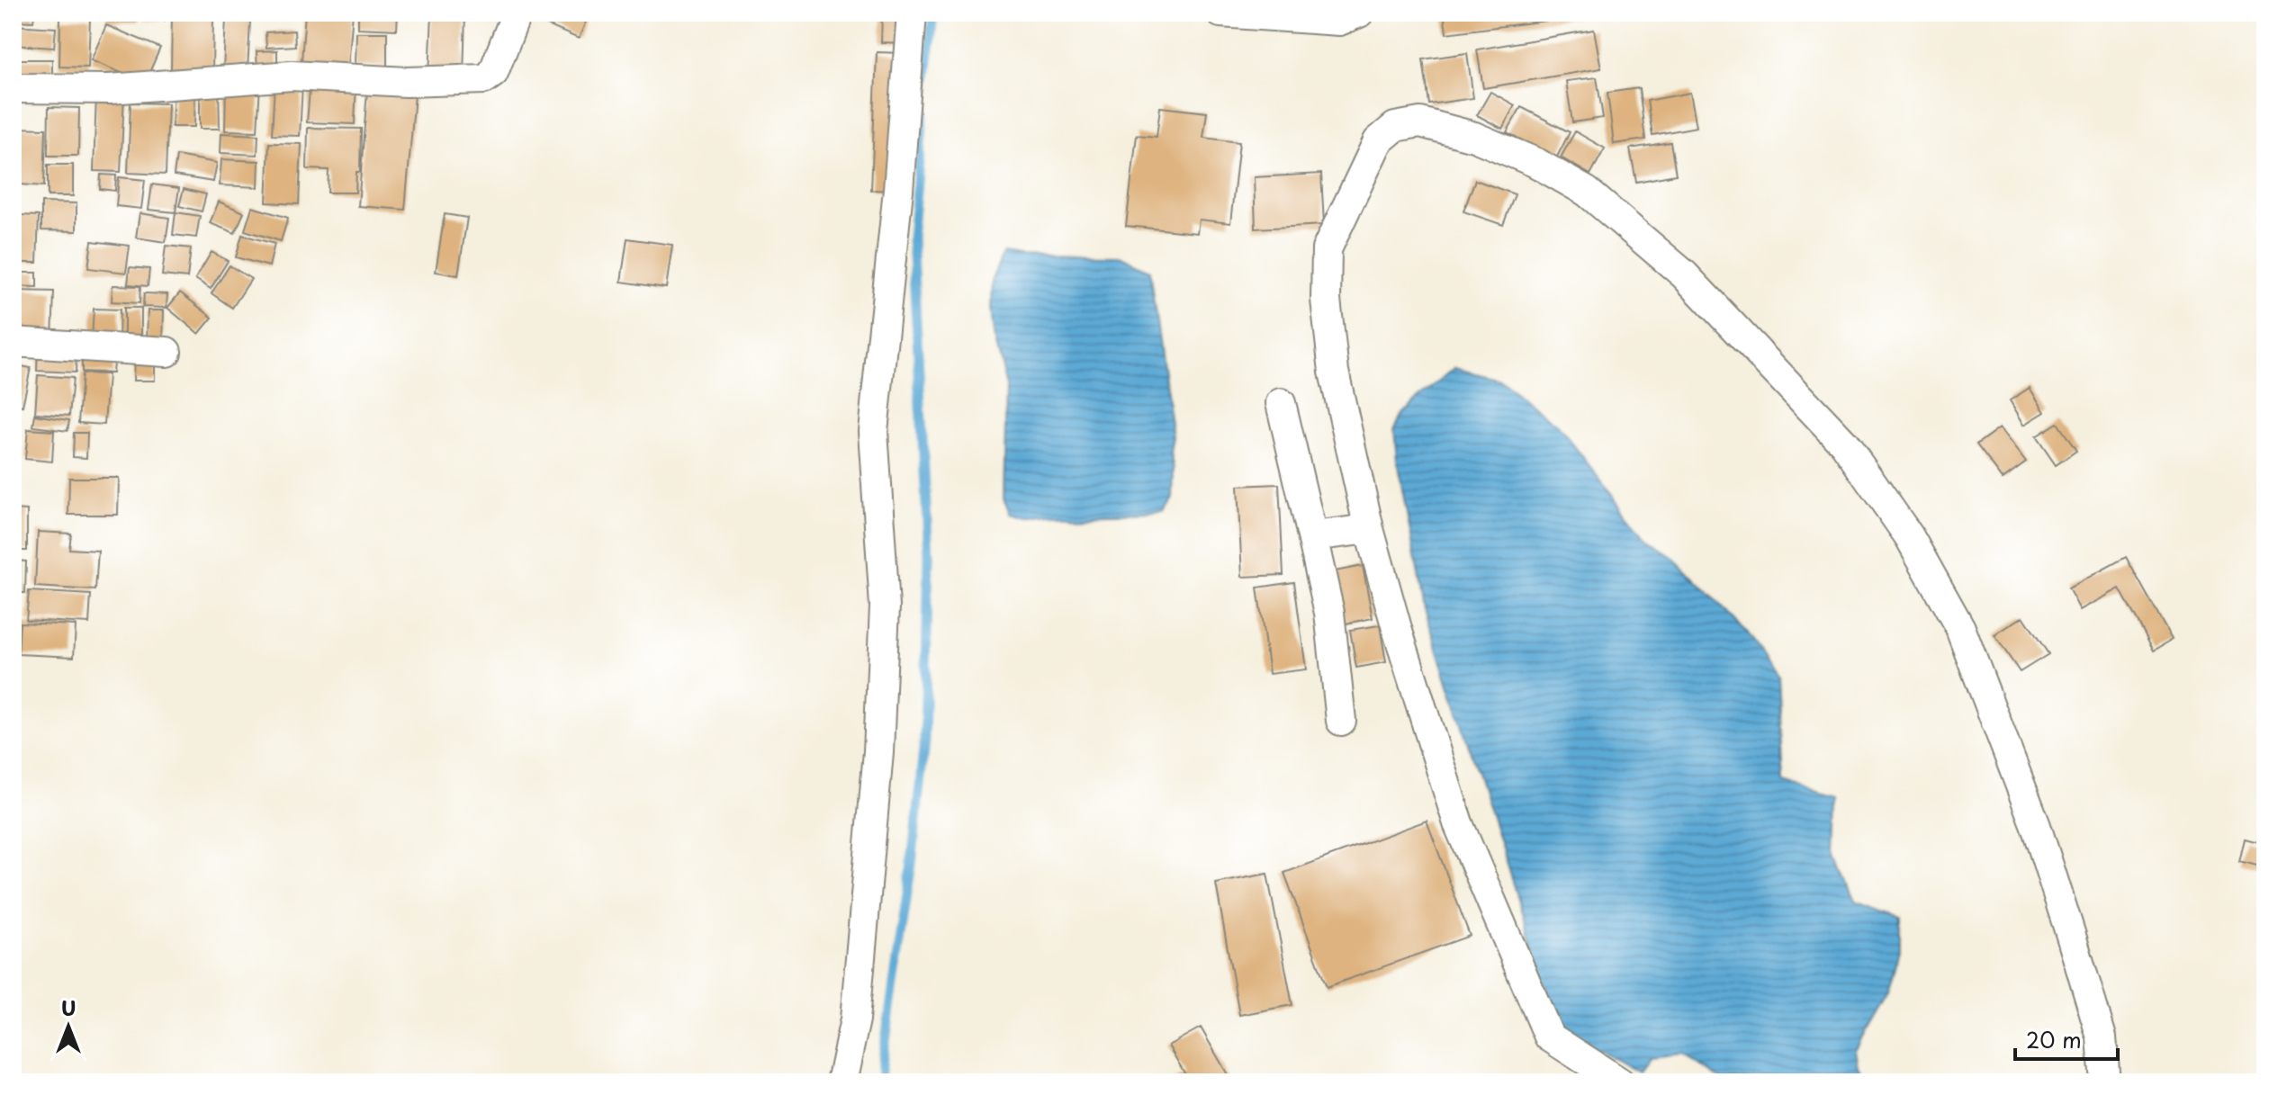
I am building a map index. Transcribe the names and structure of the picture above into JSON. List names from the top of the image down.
{
  "scale_bar": "20 m",
  "north": "top"
}
